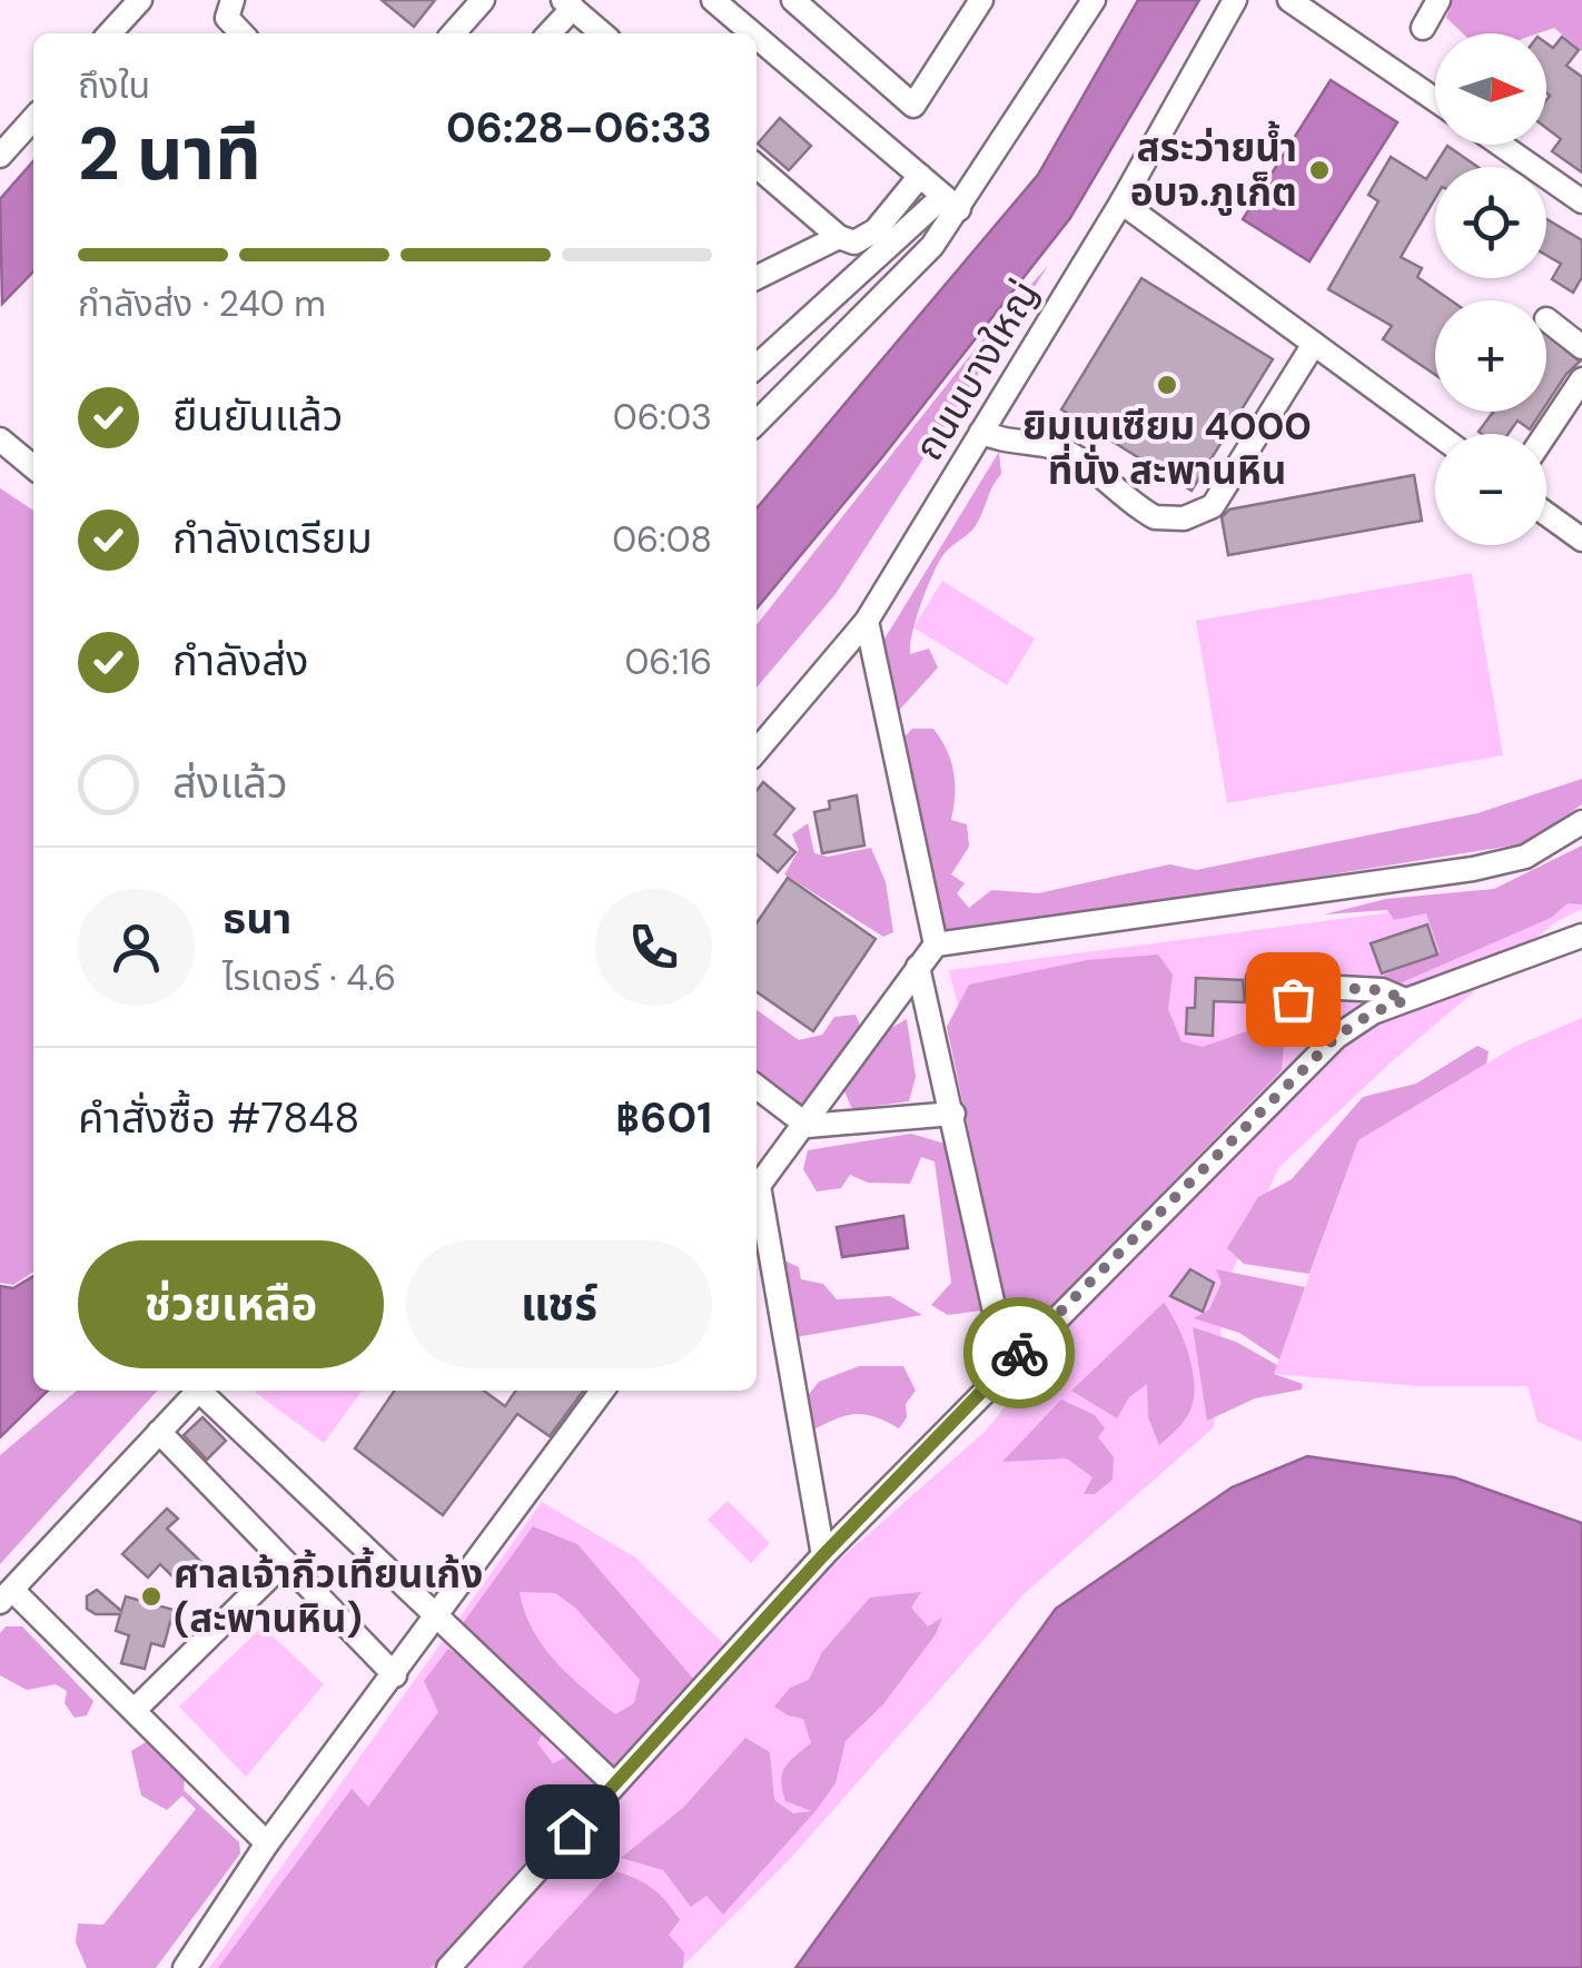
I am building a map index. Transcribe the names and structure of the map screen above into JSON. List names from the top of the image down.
{
  "streets": {
    "street": ["ถนนบางใหญ่"]
  },
  "places": ["สระว่ายน้ำ อบจ.ภูเก็ต", "ยิมเนเซียม 4000 ที่นั่ง สะพานหิน", "ศาลเจ้ากิ้วเที้ยนเก้ง (สะพานหิน)"],
  "north": "right",
  "page": {
    "map_buttons": ["+", "−"],
    "heading": ["2 นาที", "ถึงใน", "06:28–06:33"],
    "panel": [
      "ธนา",
      "ไรเดอร์ · 4.6",
      "คำสั่งซื้อ #7848",
      "฿601"
    ],
    "bar": "กำลังส่ง · 240 m",
    "list": [
      ["ยืนยันแล้ว", "06:03"],
      ["กำลังเตรียม", "06:08"],
      ["กำลังส่ง", "06:16"],
      "ส่งแล้ว"
    ],
    "buttons": ["ช่วยเหลือ", "แชร์"]
  }
}
